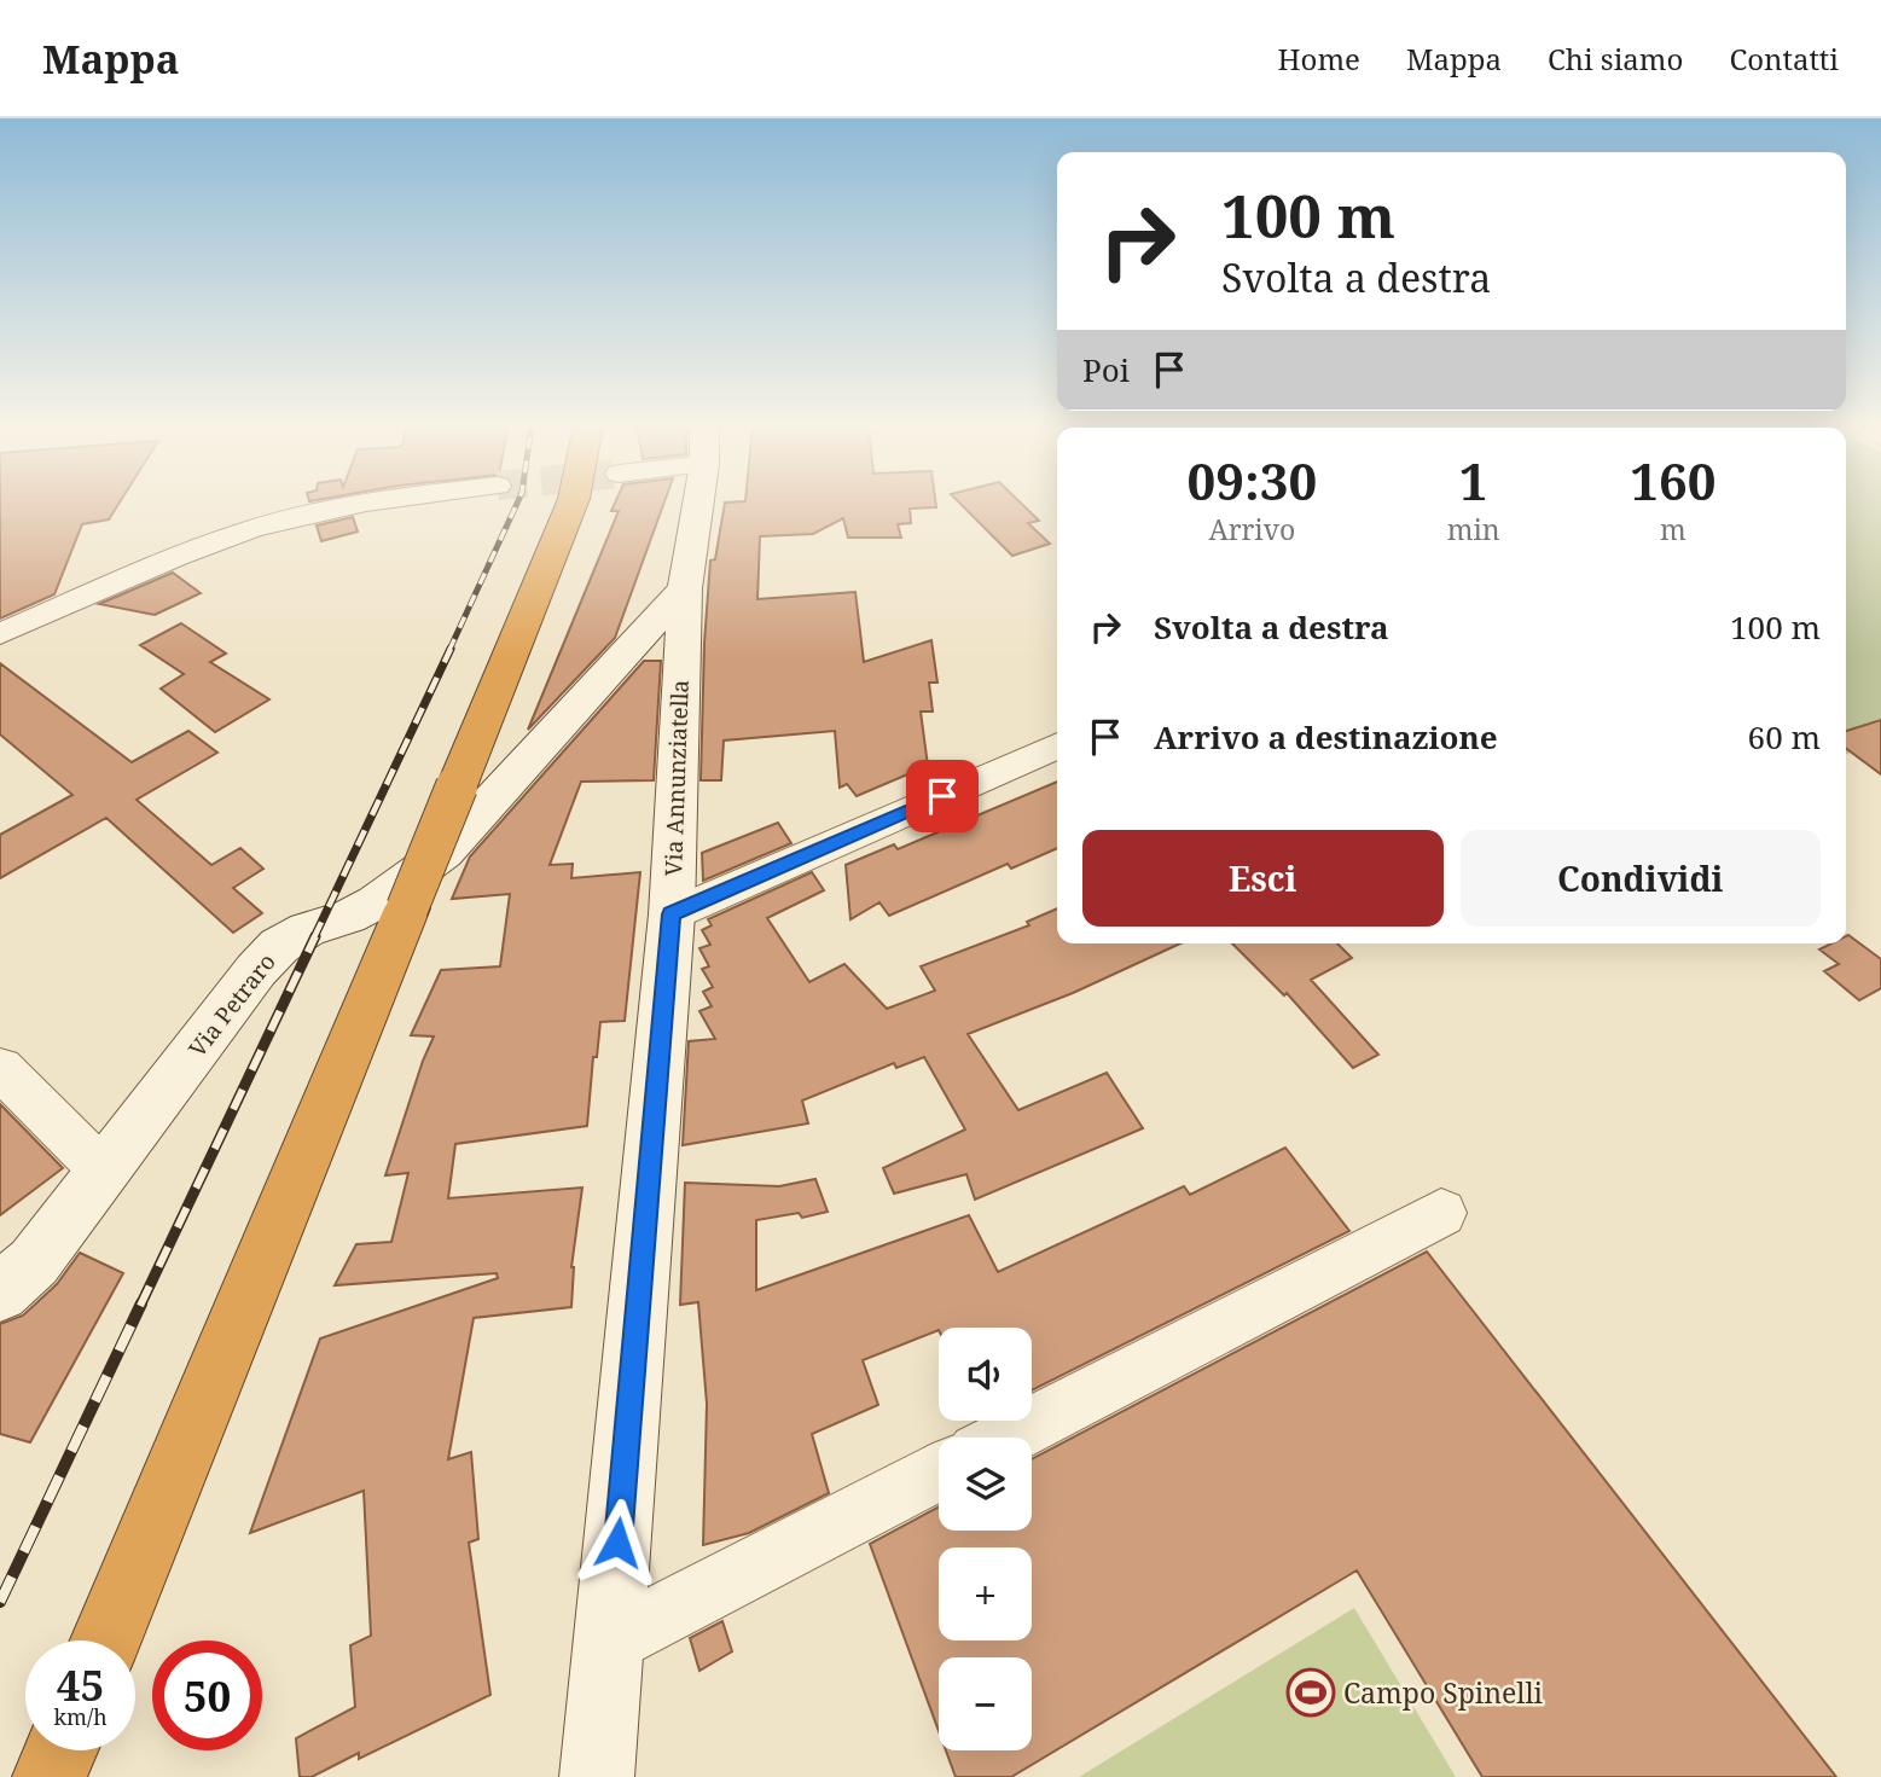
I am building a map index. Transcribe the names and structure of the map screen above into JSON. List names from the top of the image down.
{
  "streets": {
    "main road": ["Via Annunziatella", "Via Petraro"]
  },
  "crossings": [
    ["Via Annunziatella", "Via Petraro"]
  ],
  "places": {
    "sports": ["Campo Spinelli"]
  },
  "page": {
    "header": "Mappa",
    "nav": [
      "Home",
      "Mappa",
      "Chi siamo",
      "Contatti"
    ],
    "turn": ["100 m", "Svolta a destra"],
    "then": "Poi",
    "eta": [
      "09:30",
      "Arrivo",
      "1",
      "min",
      "160",
      "m"
    ],
    "list": [
      {
        "name": "Svolta a destra",
        "value": "100 m"
      },
      {
        "name": "Arrivo a destinazione",
        "value": "60 m"
      }
    ],
    "buttons": ["Esci", "Condividi"],
    "map_buttons": ["+", "−"],
    "speed": "45 km/h",
    "limit": "50"
  }
}
